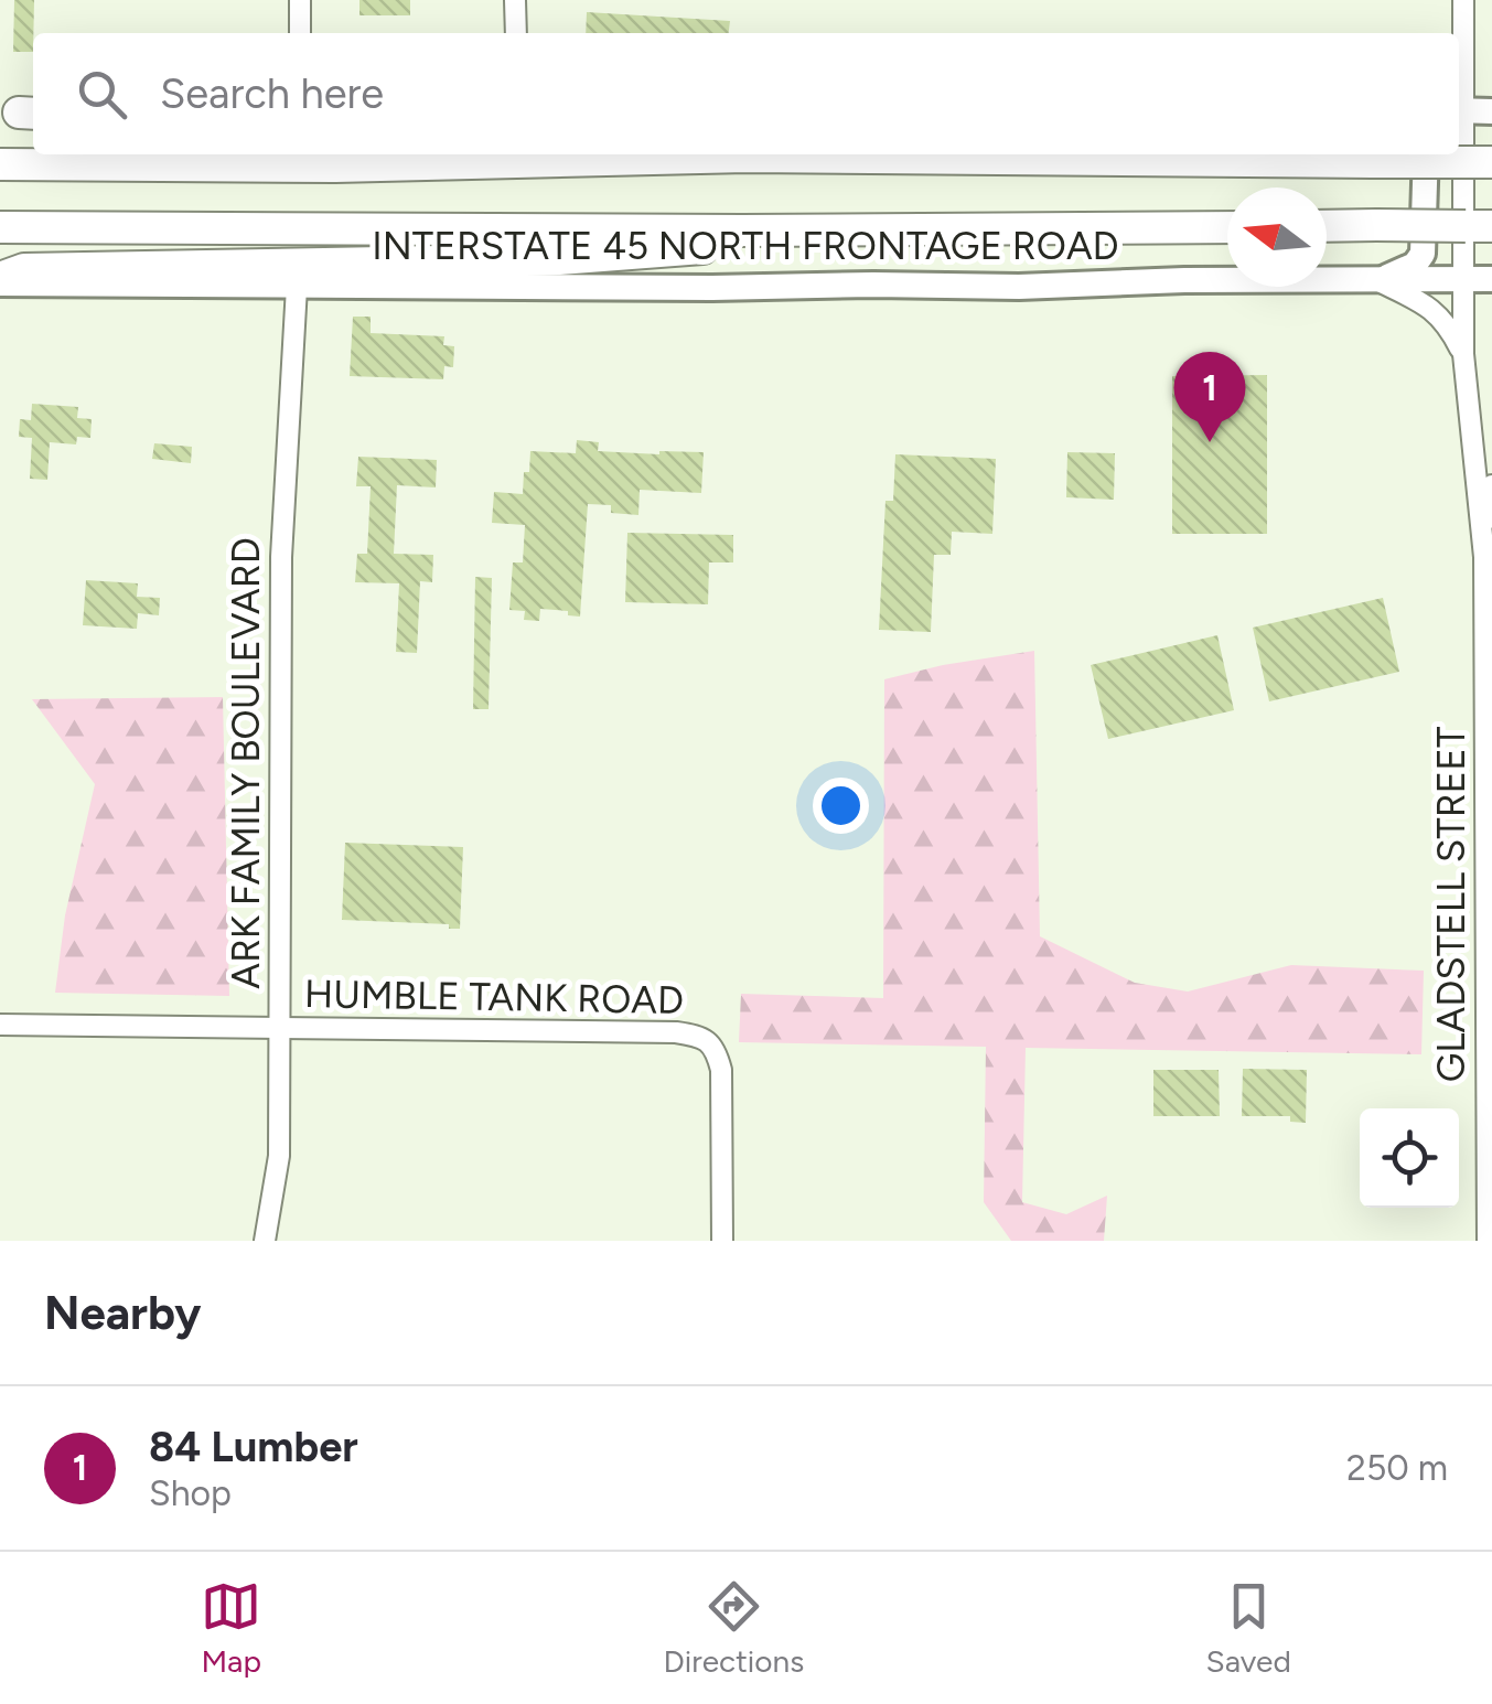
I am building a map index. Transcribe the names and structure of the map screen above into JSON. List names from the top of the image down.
{
  "streets": {
    "main road": ["INTERSTATE 45 NORTH FRONTAGE ROAD"],
    "street": ["ARK FAMILY BOULEVARD", "GLADSTELL STREET", "HUMBLE TANK ROAD"]
  },
  "crossings": [
    ["INTERSTATE 45 NORTH FRONTAGE ROAD", "ARK FAMILY BOULEVARD"],
    ["INTERSTATE 45 NORTH FRONTAGE ROAD", "GLADSTELL STREET"],
    ["ARK FAMILY BOULEVARD", "HUMBLE TANK ROAD"]
  ],
  "north": "left",
  "page": {
    "search": "Search here",
    "pins": "1",
    "heading": "Nearby",
    "list": [
      {
        "mark": "1",
        "name": "84 Lumber",
        "note": "Shop",
        "value": "250 m"
      }
    ],
    "nav": ["Map", "Directions", "Saved"]
  }
}
